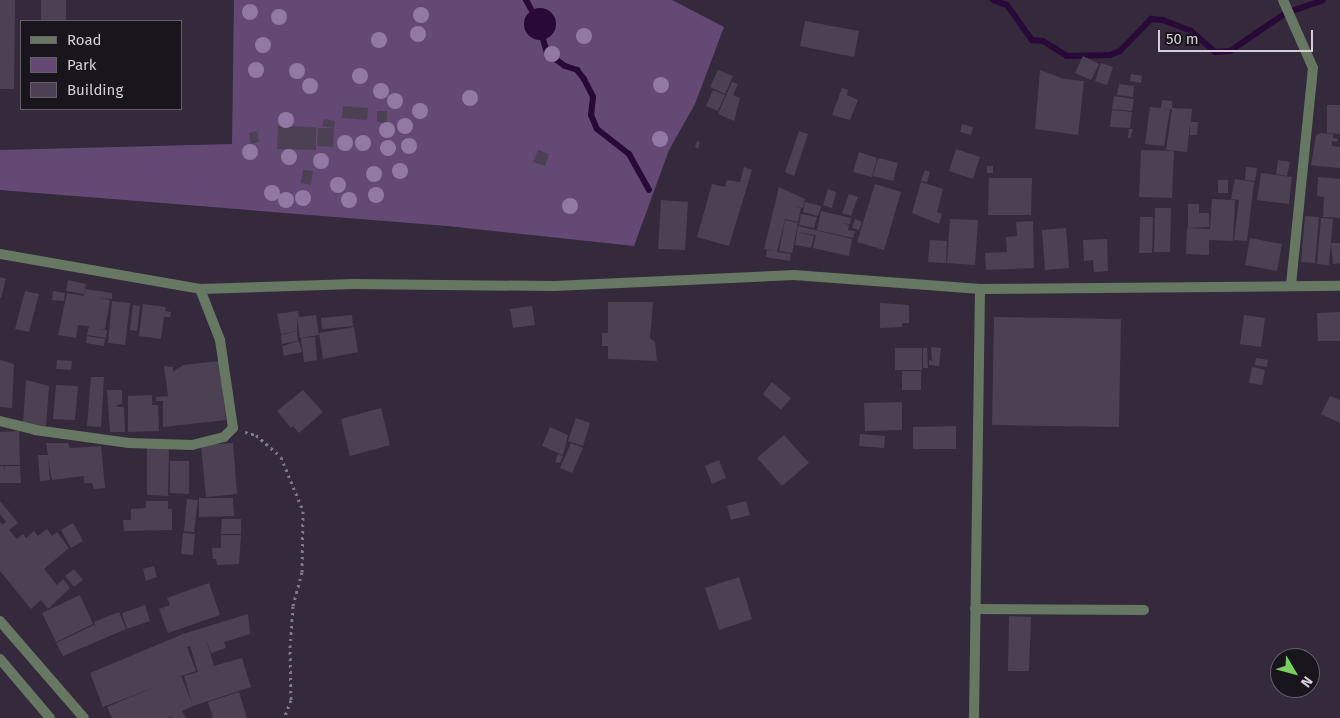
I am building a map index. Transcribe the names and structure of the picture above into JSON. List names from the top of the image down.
{
  "legend": ["Road", "Park", "Building"],
  "scale_bar": "50 m",
  "north": "bottom right"
}
